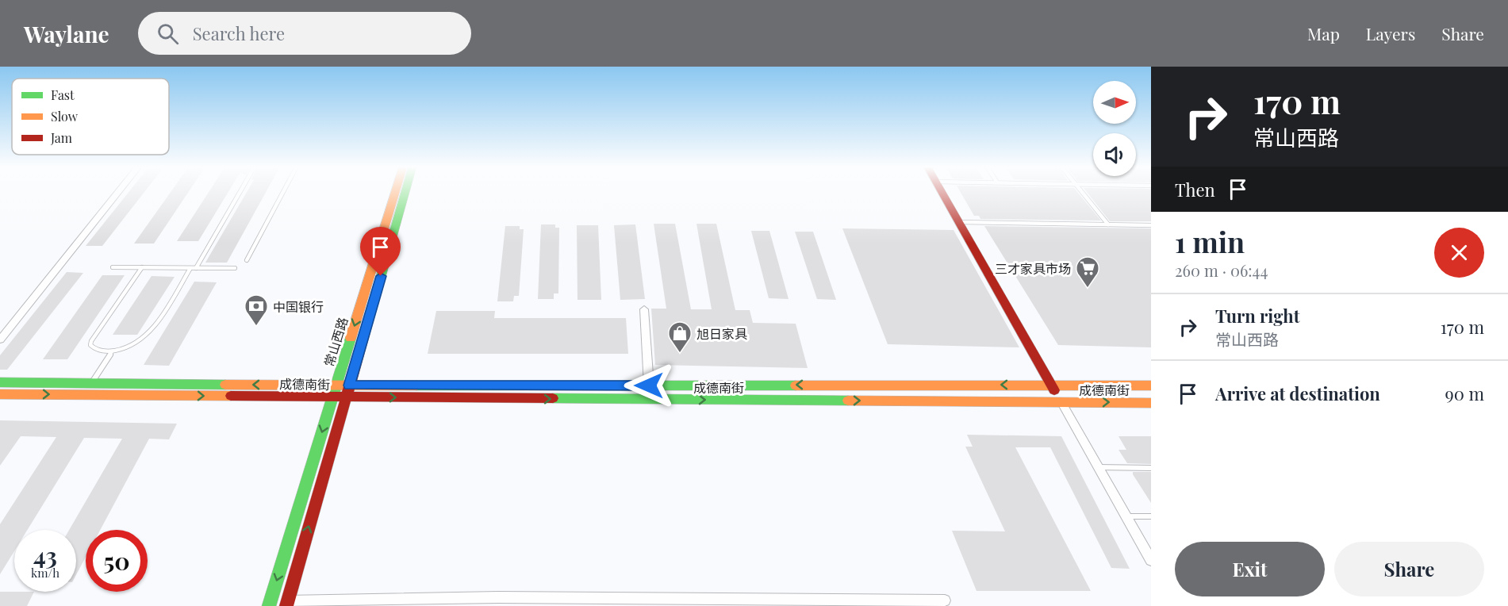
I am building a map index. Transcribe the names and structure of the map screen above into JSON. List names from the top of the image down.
{
  "streets": {
    "main road": ["常山西路", "成德南街"]
  },
  "crossings": [
    ["常山西路", "成德南街"]
  ],
  "places": {
    "supermarket": ["三才家具市场"],
    "bank": ["中国银行"],
    "shop": ["旭日家具"]
  },
  "legend": ["Fast", "Slow", "Jam"],
  "north": "right",
  "page": {
    "header": "Waylane",
    "search": "Search here",
    "nav": ["Map", "Layers", "Share"],
    "turn": ["170 m", "常山西路"],
    "then": "Then",
    "heading": ["1 min", "260 m · 06:44"],
    "list": [
      {
        "name": "Turn right",
        "note": "常山西路",
        "value": "170 m"
      },
      {
        "name": "Arrive at destination",
        "value": "90 m"
      }
    ],
    "speed": "43 km/h",
    "limit": "50",
    "buttons": ["Exit", "Share"]
  }
}
